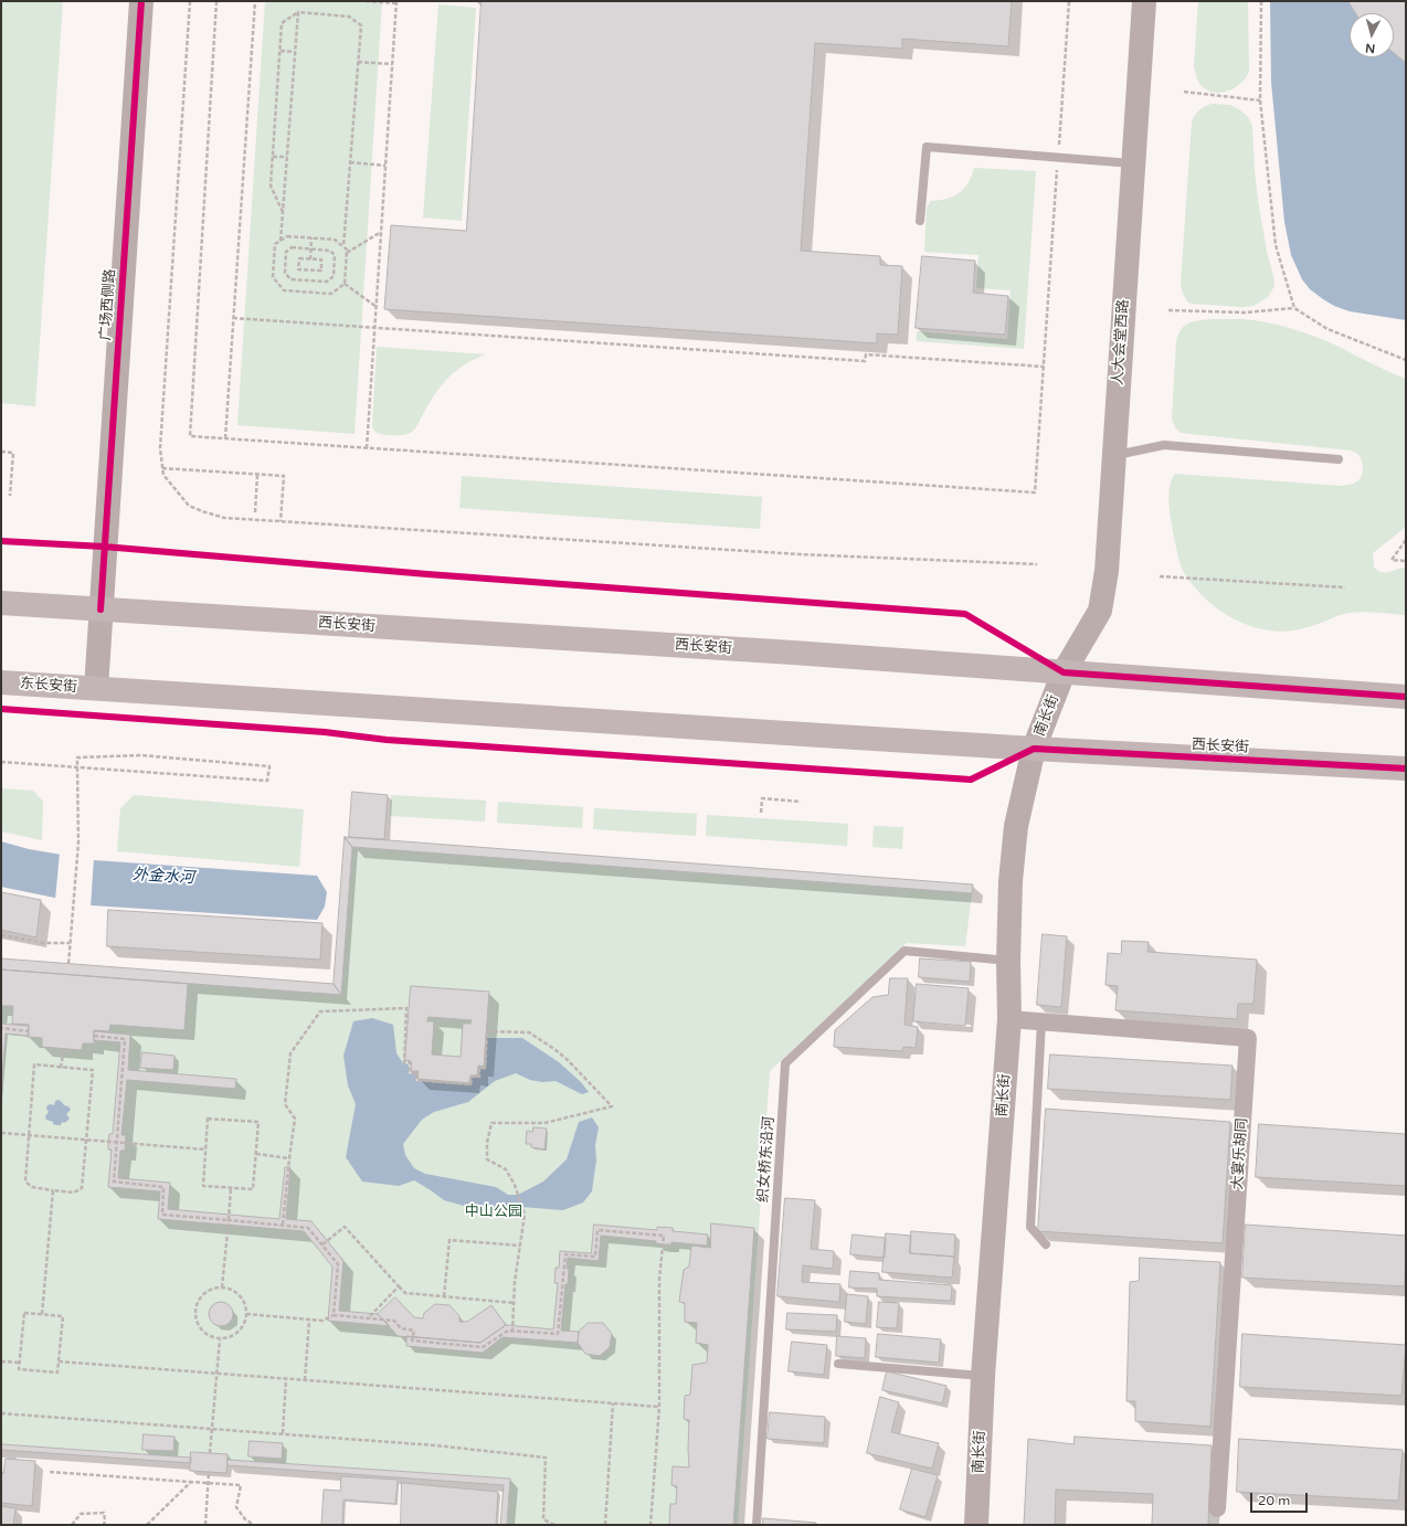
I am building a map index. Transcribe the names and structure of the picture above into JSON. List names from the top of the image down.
{
  "streets": {
    "highway": ["西长安街", "东长安街"],
    "street": [
      "广场西侧路",
      "人大会堂西路",
      "南长街",
      "大宴乐胡同"
    ],
    "lane": ["织女桥东沿河"]
  },
  "crossings": [
    ["广场西侧路", "西长安街"],
    ["广场西侧路", "东长安街"],
    ["人大会堂西路", "西长安街"],
    ["人大会堂西路", "南长街"],
    ["西长安街", "东长安街"],
    ["西长安街", "南长街"],
    ["南长街", "大宴乐胡同"],
    ["南长街", "织女桥东沿河"]
  ],
  "water": ["外金水河"],
  "parks": ["中山公园"],
  "scale_bar": "20 m",
  "north": "bottom"
}
